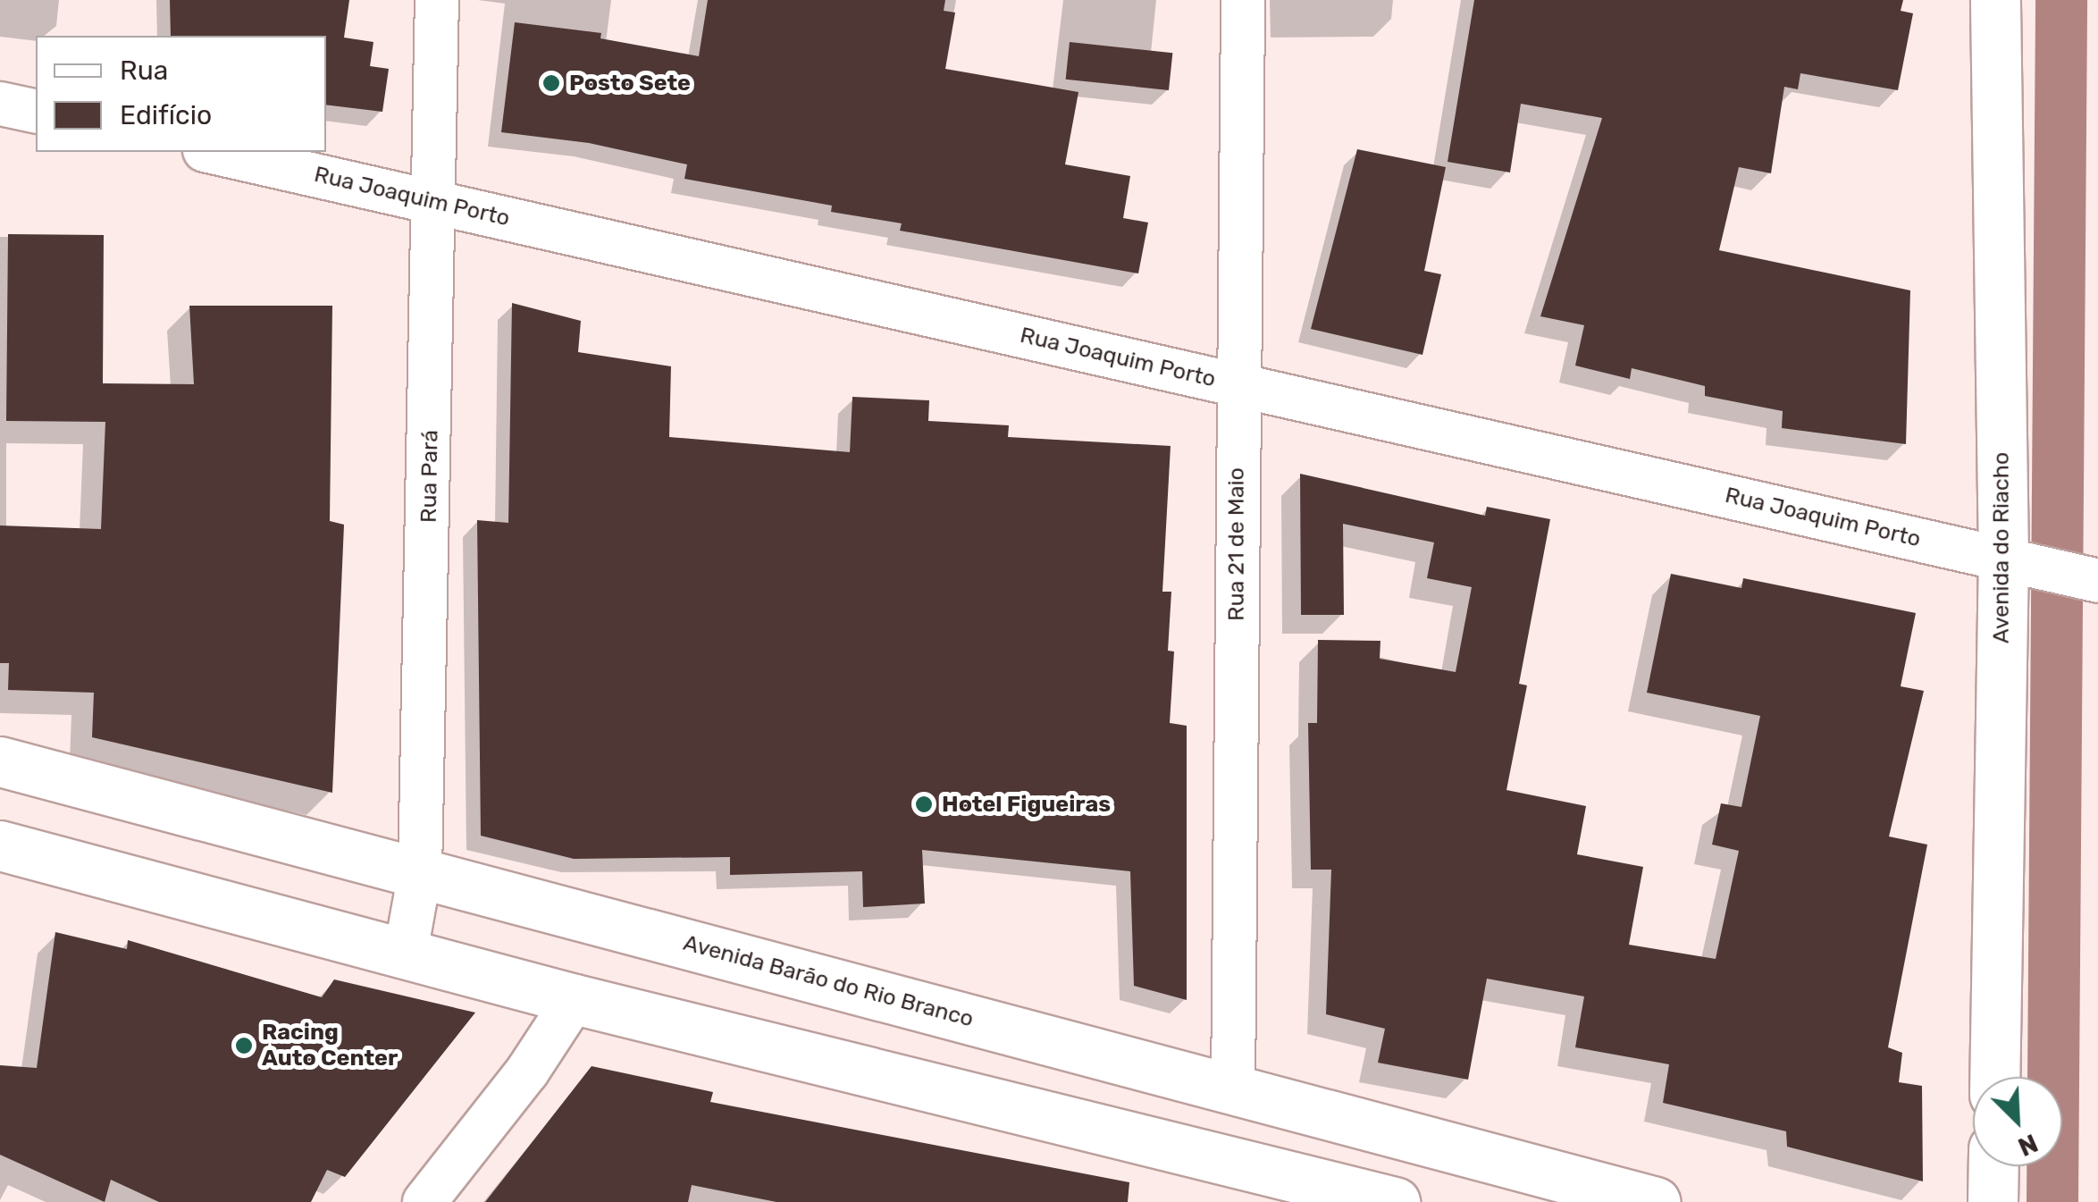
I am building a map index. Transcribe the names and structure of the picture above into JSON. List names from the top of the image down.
{
  "streets": {
    "main road": ["Avenida do Riacho", "Avenida Barão do Rio Branco"],
    "street": ["Rua Joaquim Porto", "Rua Pará", "Rua 21 de Maio"]
  },
  "crossings": [
    ["Rua Joaquim Porto", "Rua Pará"],
    ["Rua Joaquim Porto", "Rua 21 de Maio"],
    ["Rua Joaquim Porto", "Avenida do Riacho"],
    ["Rua Pará", "Avenida Barão do Rio Branco"],
    ["Rua 21 de Maio", "Avenida Barão do Rio Branco"]
  ],
  "places": ["Posto Sete", "Hotel Figueiras", "Racing Auto Center"],
  "legend": ["Rua", "Edifício"],
  "north": "bottom right"
}
